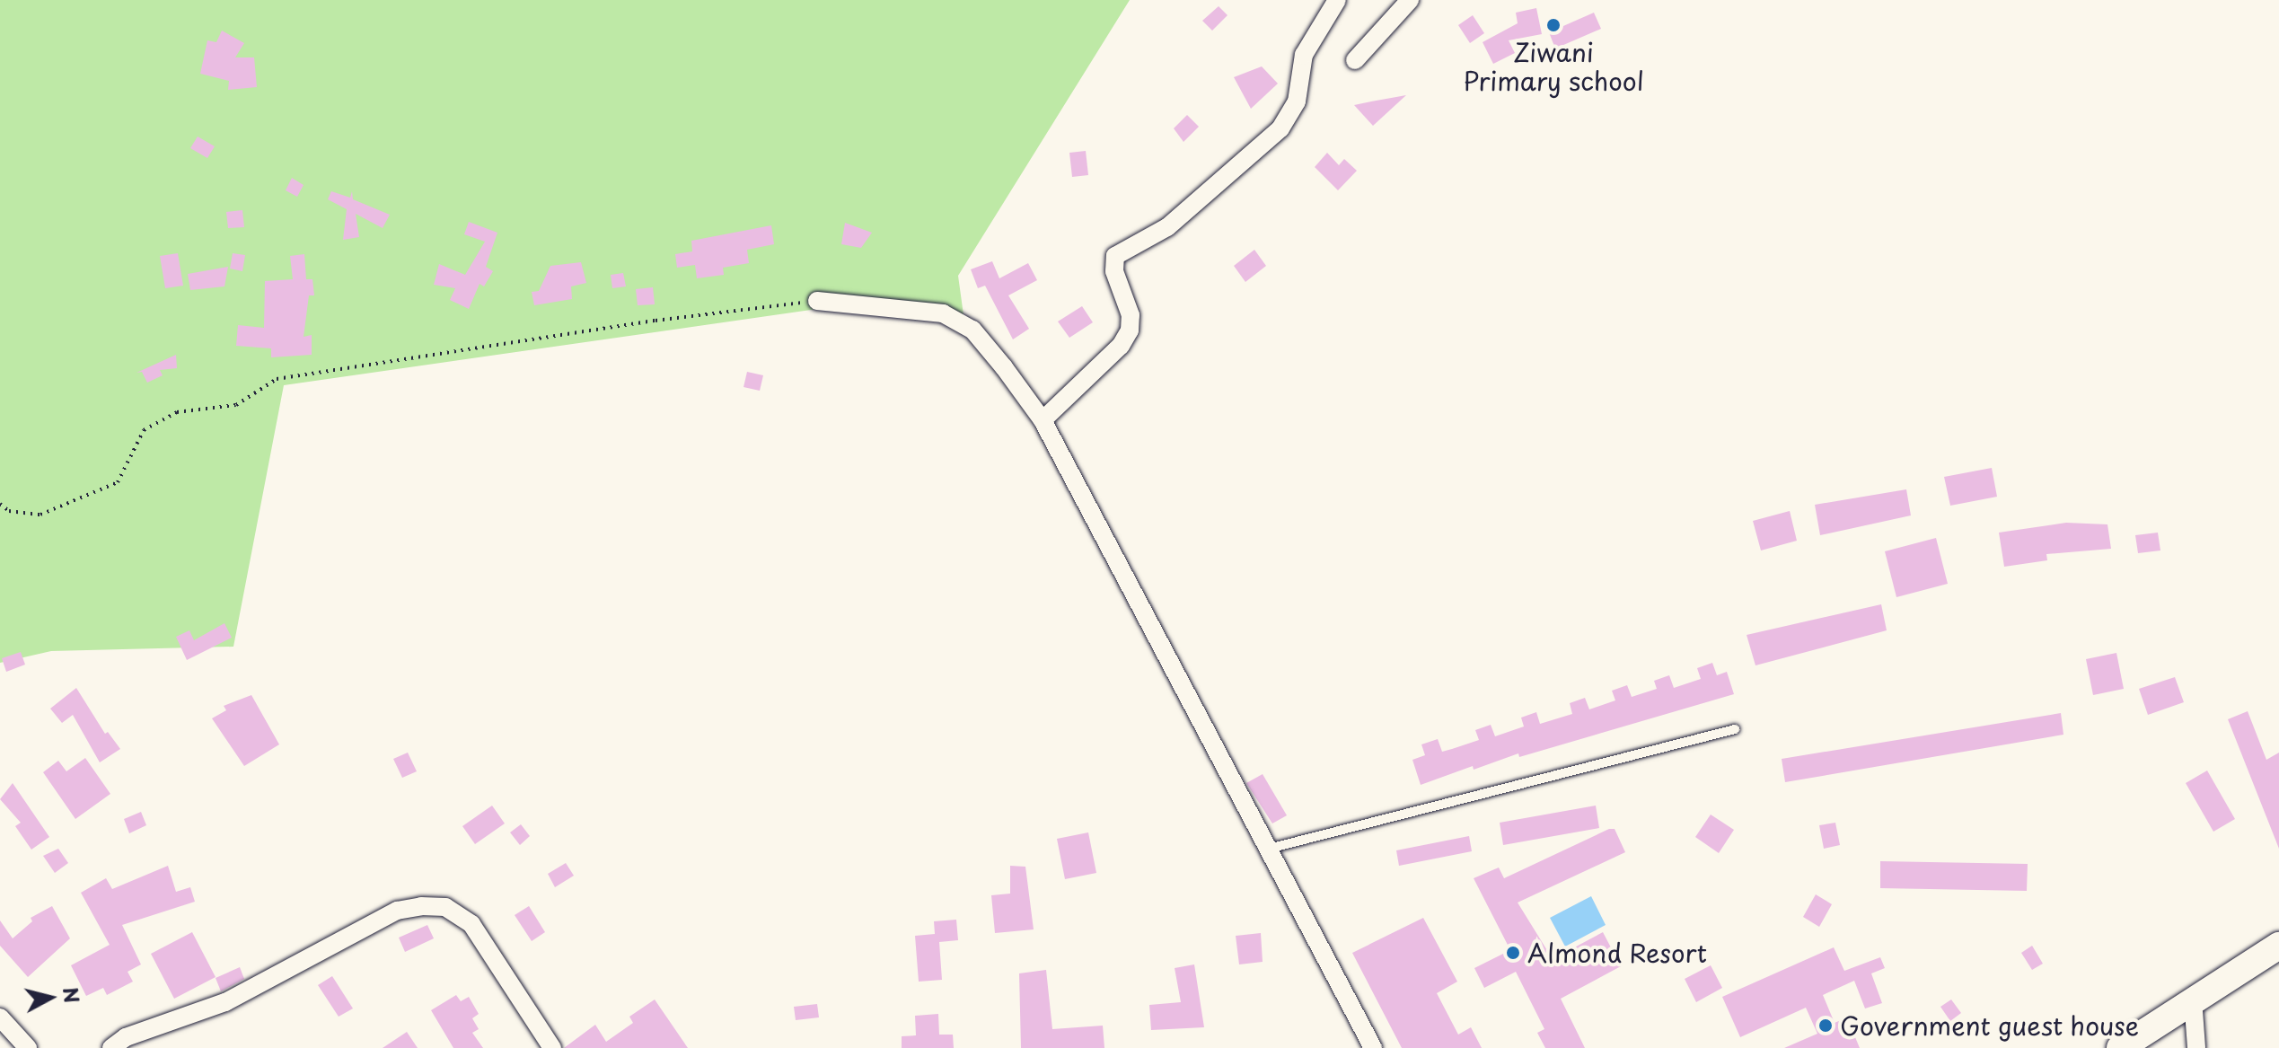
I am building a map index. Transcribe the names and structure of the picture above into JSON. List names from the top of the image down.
{
  "places": ["Ziwani Primary school", "Almond Resort", "Government guest house"],
  "north": "right"
}
